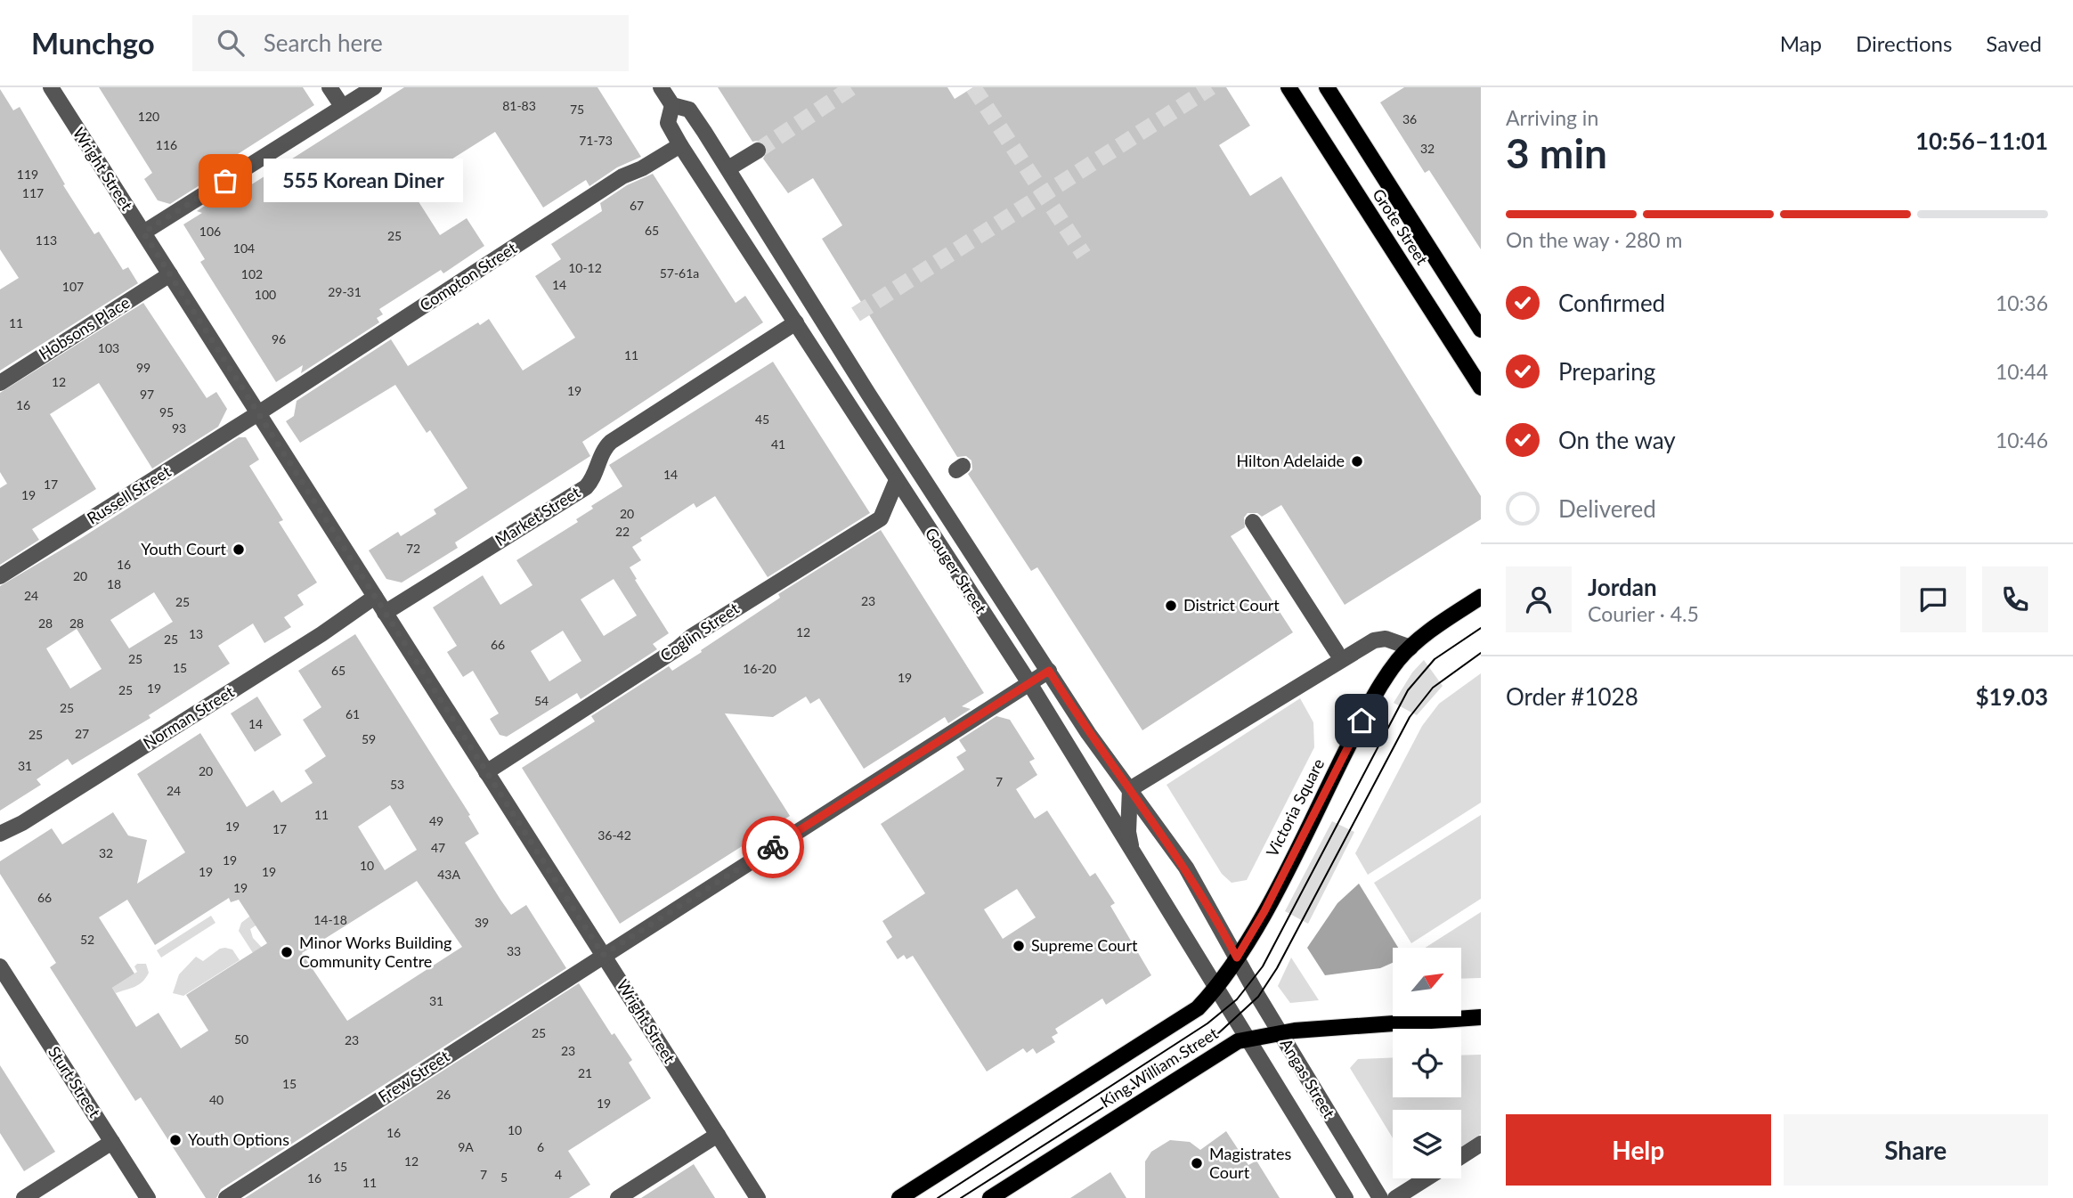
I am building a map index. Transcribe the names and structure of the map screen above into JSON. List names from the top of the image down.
{
  "streets": {
    "main road": ["Grote Street", "Victoria Square", "King William Street"],
    "street": [
      "Wright Street",
      "Compton Street",
      "Hobsons Place",
      "Russell Street",
      "Market Street",
      "Gouger Street",
      "Coglin Street",
      "Norman Street",
      "Frew Street",
      "Angas Street",
      "Sturt Street"
    ]
  },
  "crossings": [
    ["Wright Street", "Compton Street"],
    ["Wright Street", "Hobsons Place"],
    ["Wright Street", "Russell Street"],
    ["Wright Street", "Market Street"],
    ["Wright Street", "Coglin Street"],
    ["Wright Street", "Norman Street"],
    ["Wright Street", "Frew Street"],
    ["Compton Street", "Russell Street"],
    ["Compton Street", "Gouger Street"],
    ["Market Street", "Gouger Street"],
    ["Gouger Street", "Coglin Street"],
    ["Gouger Street", "Victoria Square"],
    ["Gouger Street", "King William Street"],
    ["Gouger Street", "Frew Street"],
    ["Gouger Street", "Angas Street"],
    ["Victoria Square", "King William Street"],
    ["Victoria Square", "Angas Street"],
    ["King William Street", "Angas Street"]
  ],
  "places": [
    "555 Korean Diner",
    "Hilton Adelaide",
    "Youth Court",
    "District Court",
    "Supreme Court",
    "Minor Works Building Community Centre",
    "Youth Options",
    "Magistrates Court"
  ],
  "house_numbers": [
    "81-83",
    "75",
    "120",
    "36",
    "71-73",
    "116",
    "32",
    "119",
    "117",
    "67",
    "65",
    "106",
    "25",
    "113",
    "104",
    "10-12",
    "57-61a",
    "102",
    "14",
    "107",
    "29-31",
    "100",
    "11",
    "96",
    "103",
    "11",
    "99",
    "12",
    "19",
    "97",
    "16",
    "95",
    "45",
    "93",
    "41",
    "14",
    "17",
    "19",
    "20",
    "22",
    "72",
    "16",
    "20",
    "18",
    "24",
    "23",
    "25",
    "28",
    "28",
    "12",
    "13",
    "25",
    "66",
    "25",
    "15",
    "16-20",
    "65",
    "19",
    "19",
    "25",
    "54",
    "25",
    "61",
    "14",
    "27",
    "25",
    "59",
    "31",
    "20",
    "7",
    "53",
    "24",
    "11",
    "49",
    "19",
    "17",
    "36-42",
    "47",
    "32",
    "19",
    "10",
    "19",
    "19",
    "43A",
    "19",
    "66",
    "14-18",
    "39",
    "52",
    "33",
    "31",
    "25",
    "50",
    "23",
    "23",
    "21",
    "15",
    "26",
    "40",
    "19",
    "10",
    "16",
    "9A",
    "6",
    "12",
    "15",
    "7",
    "4",
    "5",
    "16",
    "11"
  ],
  "north": "top right",
  "page": {
    "header": "Munchgo",
    "search": "Search here",
    "nav": ["Map", "Directions", "Saved"],
    "heading": ["3 min", "Arriving in", "10:56–11:01"],
    "panel": [
      "Jordan",
      "Courier · 4.5",
      "Order #1028",
      "$19.03"
    ],
    "bubble": "555 Korean Diner",
    "bar": "On the way · 280 m",
    "list": [
      ["Confirmed", "10:36"],
      ["Preparing", "10:44"],
      ["On the way", "10:46"],
      "Delivered"
    ],
    "buttons": ["Help", "Share"]
  }
}
